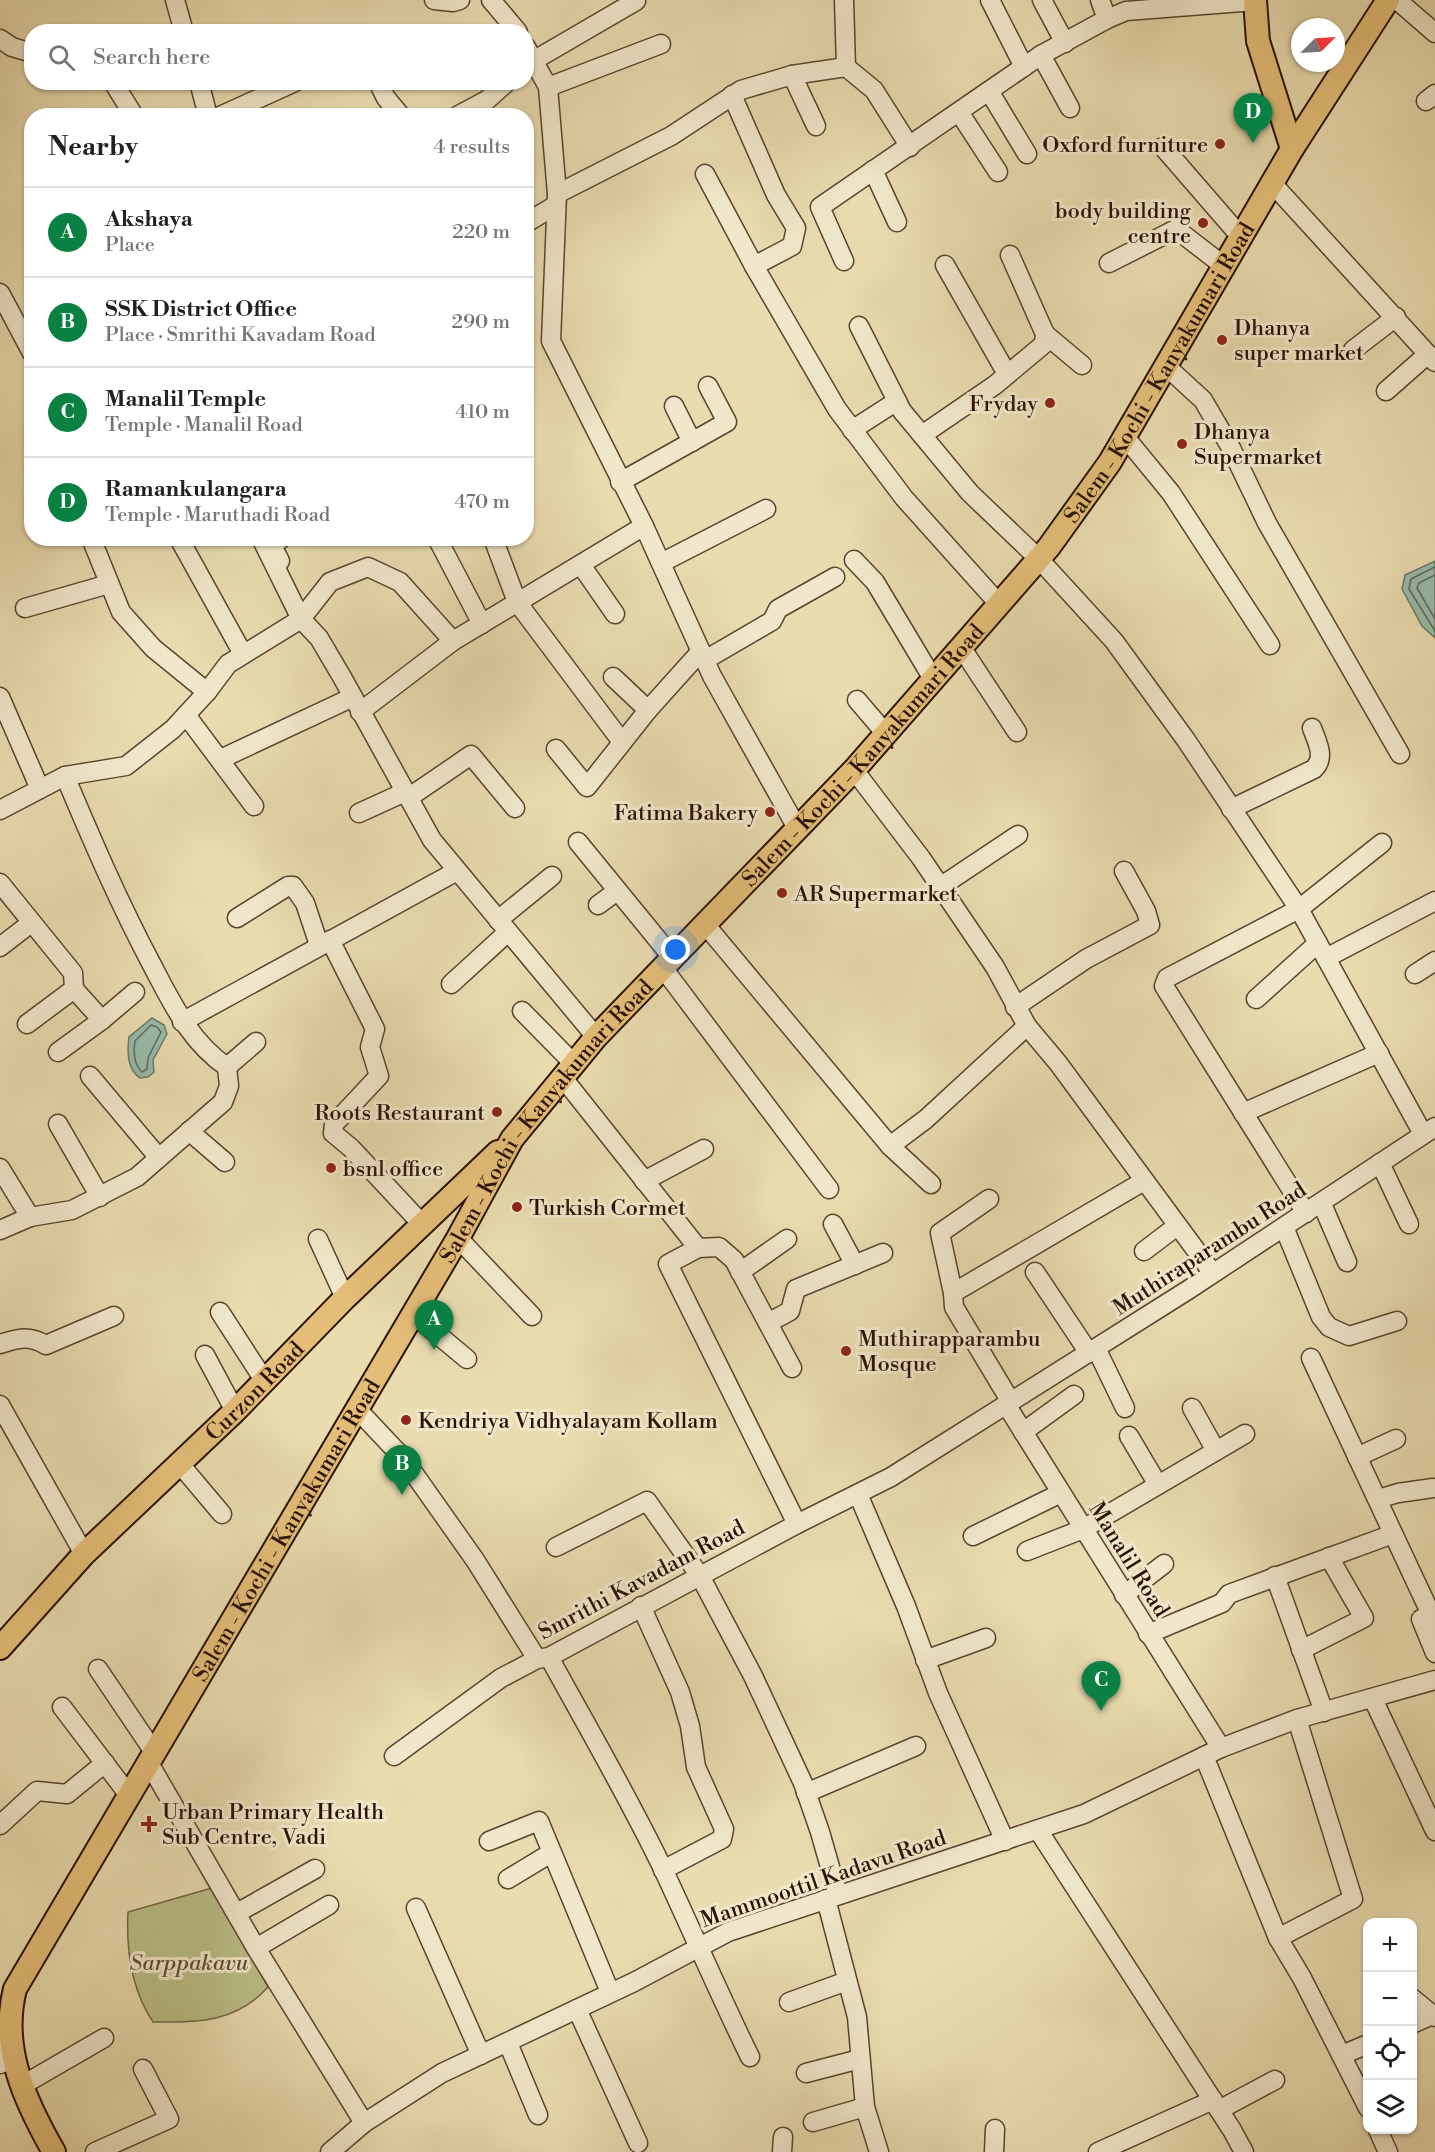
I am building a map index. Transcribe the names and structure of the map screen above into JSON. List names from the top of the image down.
{
  "streets": {
    "main road": ["Salem - Kochi - Kanyakumari Road", "Curzon Road"],
    "street": [
      "Muthiraparambu Road",
      "Manalil Road",
      "Smrithi Kavadam Road",
      "Mammoottil Kadavu Road"
    ]
  },
  "crossings": [
    ["Salem - Kochi - Kanyakumari Road", "Curzon Road"],
    ["Salem - Kochi - Kanyakumari Road", "Smrithi Kavadam Road"],
    ["Muthiraparambu Road", "Manalil Road"],
    ["Muthiraparambu Road", "Smrithi Kavadam Road"],
    ["Manalil Road", "Smrithi Kavadam Road"],
    ["Manalil Road", "Mammoottil Kadavu Road"]
  ],
  "parks": ["Sarppakavu"],
  "places": {
    "other": [
      "Oxford furniture",
      "body building centre",
      "Dhanya super market",
      "Fryday",
      "Dhanya Supermarket",
      "Fatima Bakery",
      "AR Supermarket",
      "Roots Restaurant",
      "bsnl office",
      "Turkish Cormet",
      "Muthirapparambu Mosque",
      "Kendriya Vidhyalayam Kollam"
    ],
    "health": ["Urban Primary Health Sub Centre, Vadi"]
  },
  "north": "top right",
  "page": {
    "search": "Search here",
    "pins": [
      "D",
      "A",
      "B",
      "C"
    ],
    "heading": ["Nearby", "4 results"],
    "list": [
      {
        "mark": "A",
        "name": "Akshaya",
        "note": "Place",
        "value": "220 m"
      },
      {
        "mark": "B",
        "name": "SSK District Office",
        "note": "Place · Smrithi Kavadam Road",
        "value": "290 m"
      },
      {
        "mark": "C",
        "name": "Manalil Temple",
        "note": "Temple · Manalil Road",
        "value": "410 m"
      },
      {
        "mark": "D",
        "name": "Ramankulangara",
        "note": "Temple · Maruthadi Road",
        "value": "470 m"
      }
    ],
    "map_buttons": ["+", "−"]
  }
}
